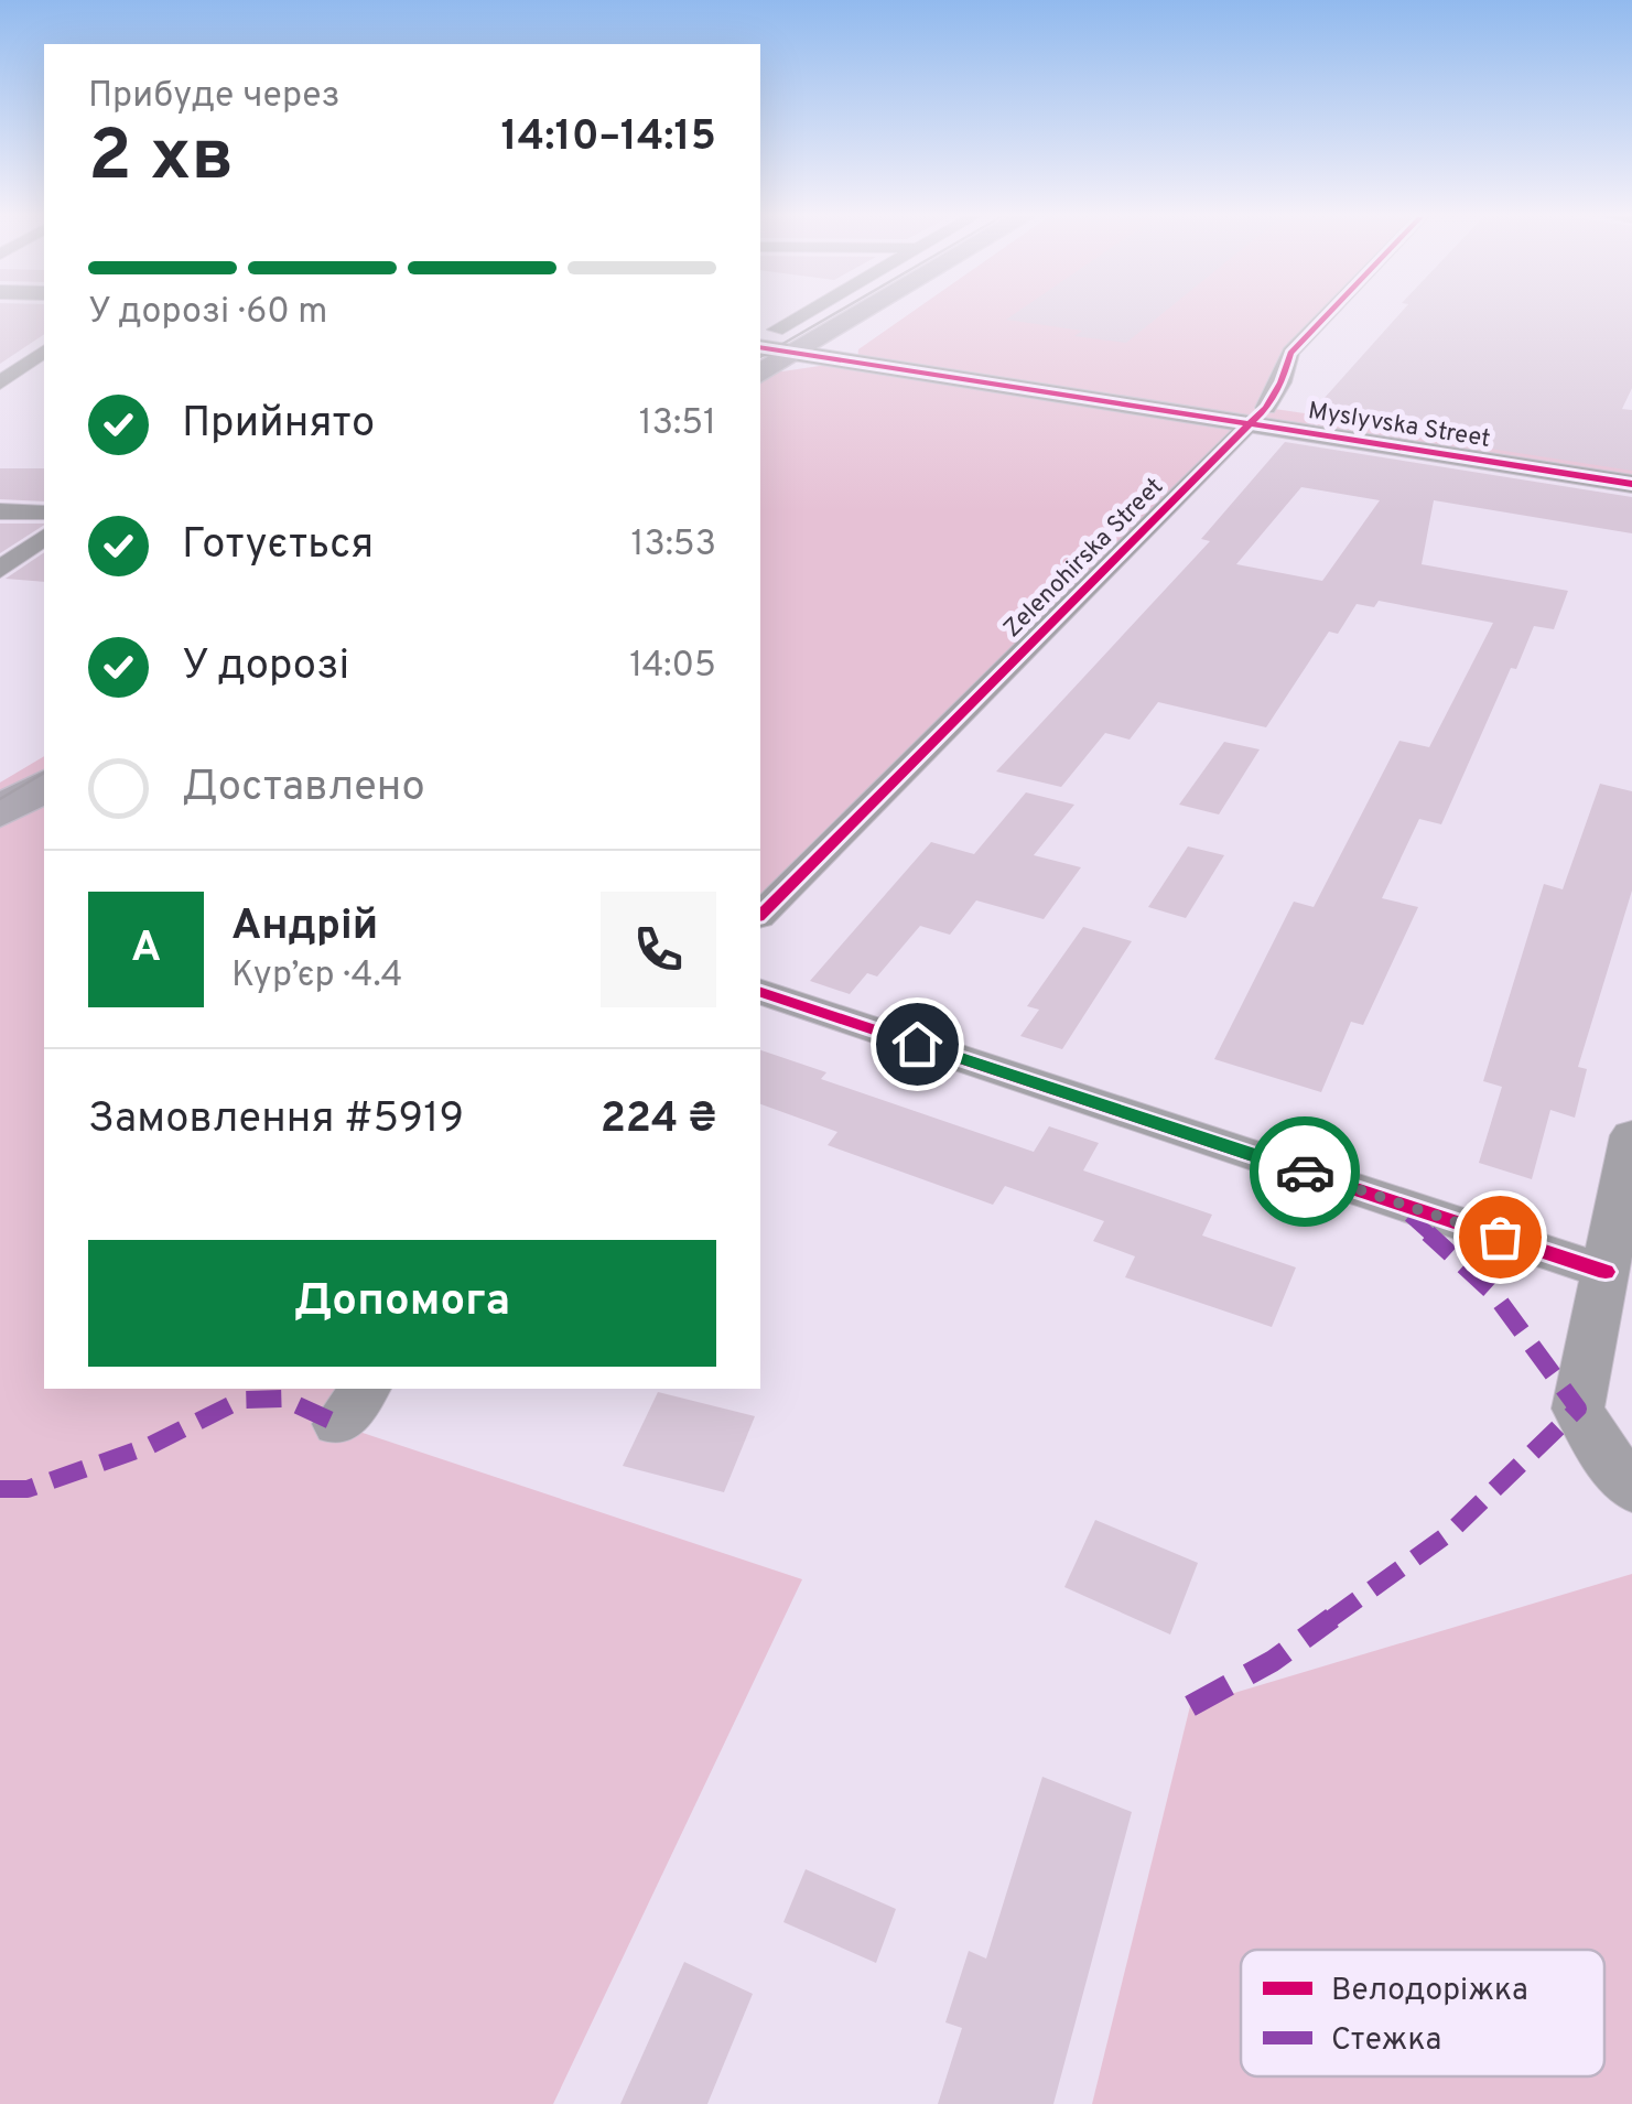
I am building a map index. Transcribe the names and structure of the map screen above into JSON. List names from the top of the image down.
{
  "streets": {
    "street": ["Myslyvska Street", "Zelenohirska Street"]
  },
  "crossings": [
    ["Myslyvska Street", "Zelenohirska Street"]
  ],
  "legend": ["Велодоріжка", "Стежка"],
  "page": {
    "heading": ["2 хв", "Прибуде через", "14:10–14:15"],
    "panel": [
      "Андрій",
      "Кур’єр · 4.4",
      "Замовлення #5919",
      "224 ₴"
    ],
    "bar": "У дорозі · 60 m",
    "list": [
      ["Прийнято", "13:51"],
      ["Готується", "13:53"],
      ["У дорозі", "14:05"],
      "Доставлено"
    ],
    "round": "А",
    "buttons": "Допомога"
  }
}
